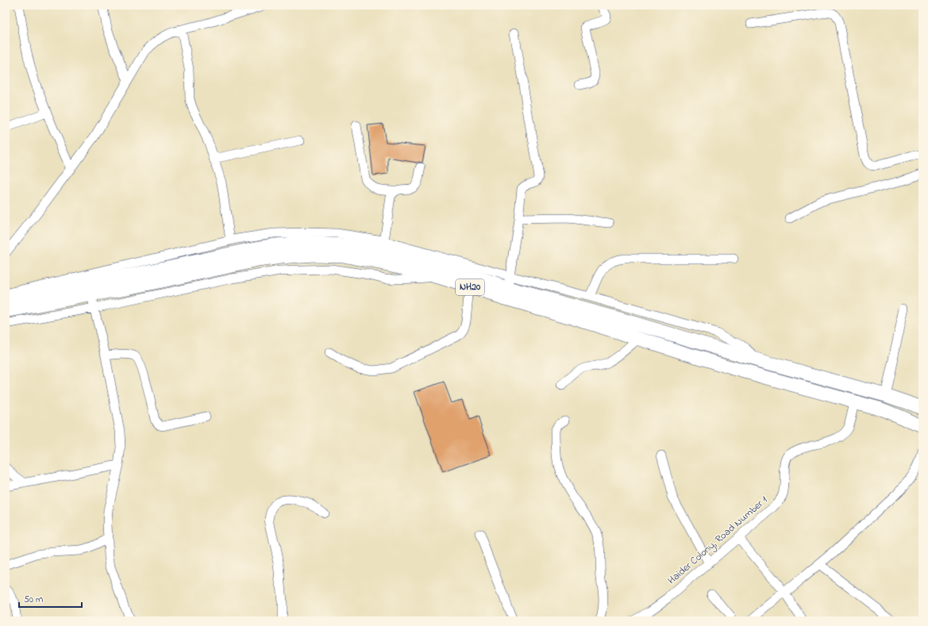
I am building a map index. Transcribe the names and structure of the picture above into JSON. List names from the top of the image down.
{
  "streets": {
    "highway": ["NH20"],
    "street": ["Haider Colony, Road Number 1"]
  },
  "crossings": [
    ["NH20", "Haider Colony, Road Number 1"]
  ],
  "scale_bar": "50 m"
}
